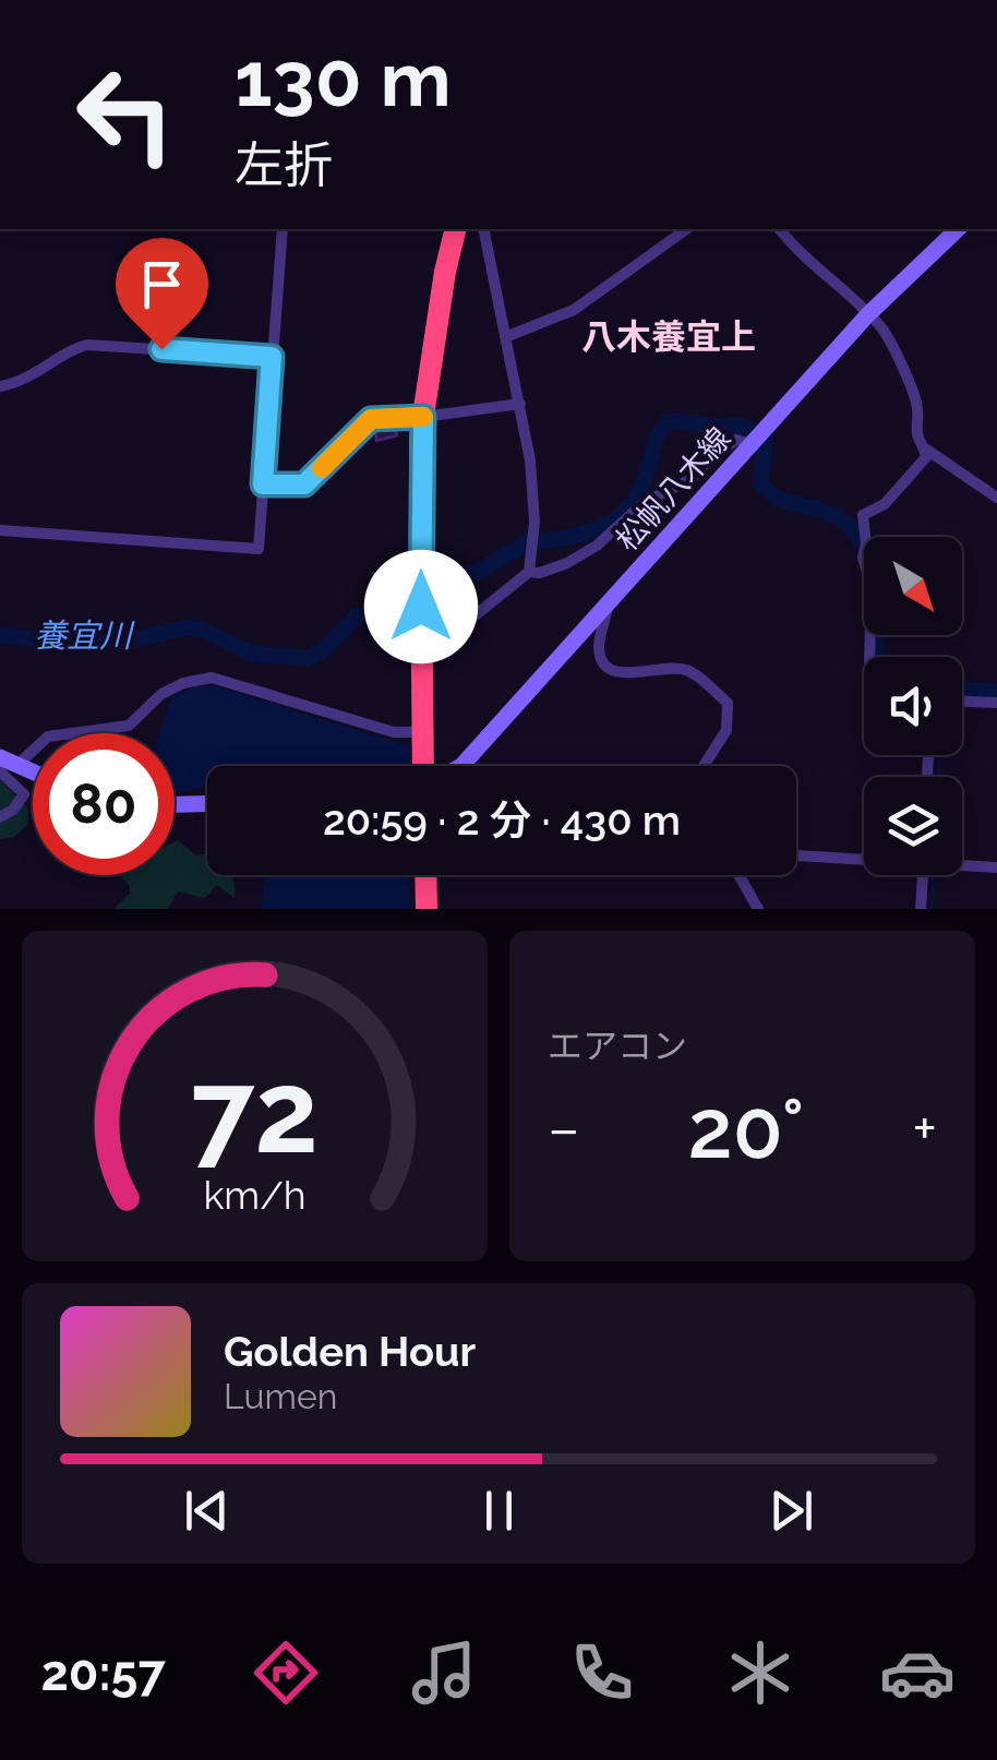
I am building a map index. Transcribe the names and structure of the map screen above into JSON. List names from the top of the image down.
{
  "streets": {
    "main road": ["松帆八木線"]
  },
  "districts": ["八木養宜上"],
  "water": ["養宜川"],
  "north": "bottom right",
  "page": {
    "turn": ["130 m", "左折"],
    "limit": "80",
    "trip": "20:59 · 2 分 · 430 m",
    "tile": "エアコン",
    "heat": ["−", "20°", "+"],
    "song": ["Golden Hour", "Lumen"],
    "tabs": "20:57",
    "gauge": ["72", "km/h"]
  }
}
